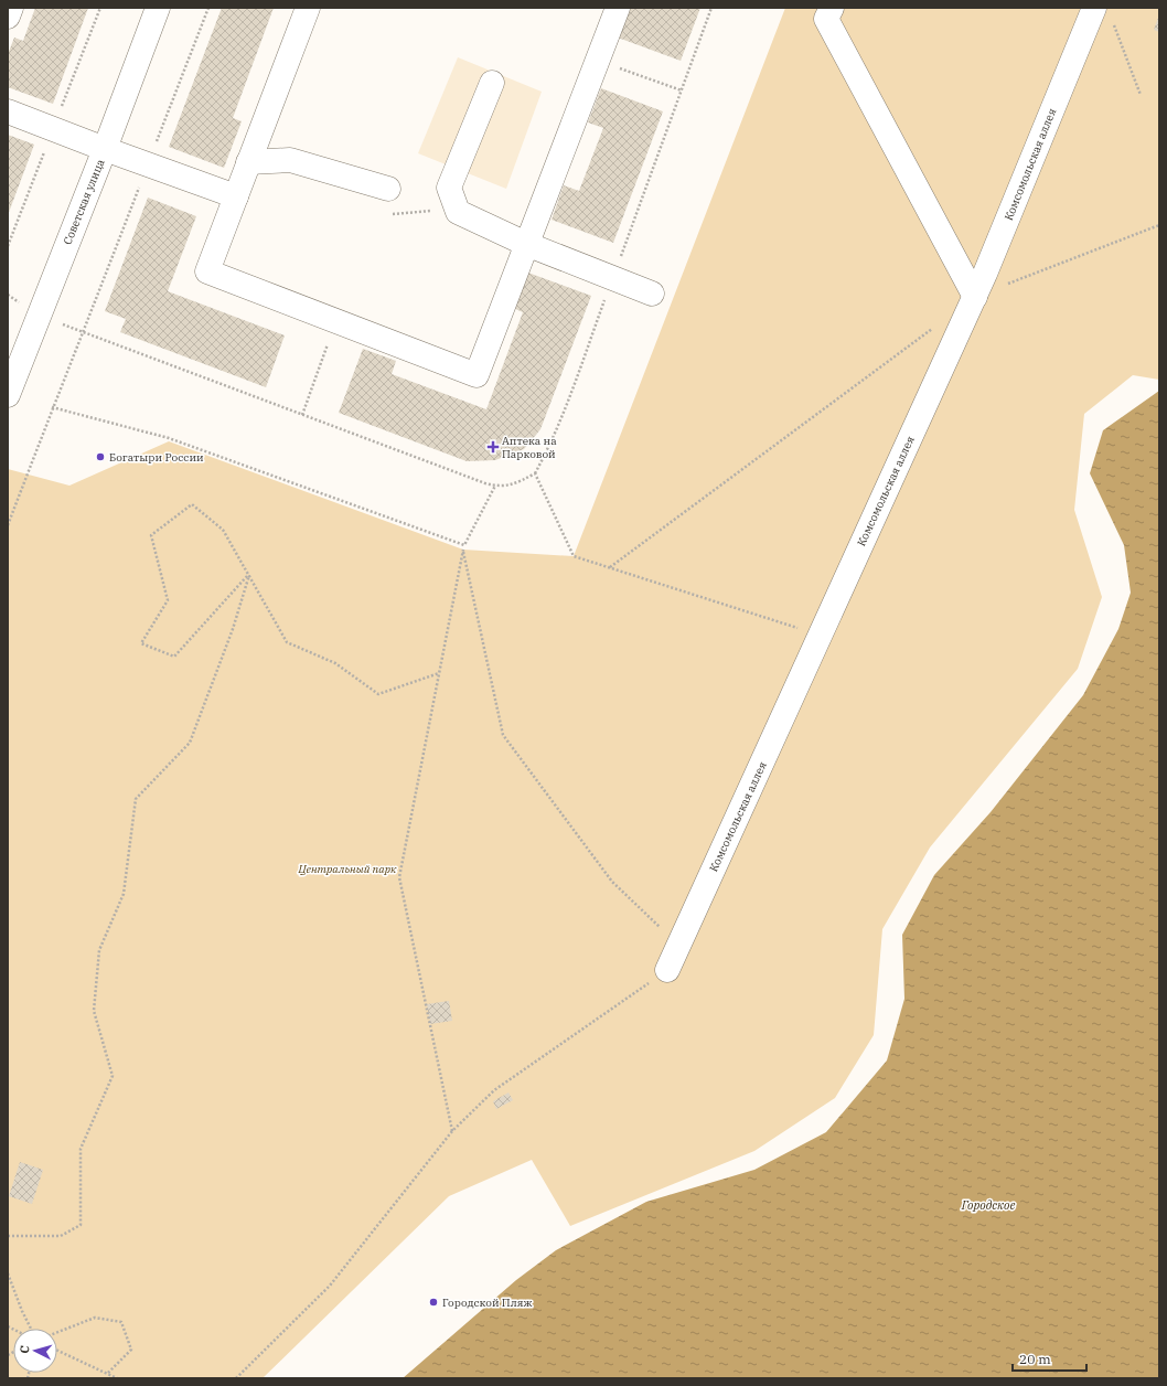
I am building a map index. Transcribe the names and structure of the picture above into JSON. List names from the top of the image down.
{
  "streets": {
    "street": ["Комсомольская аллея", "Советская улица"]
  },
  "water": ["Городское"],
  "parks": ["Центральный парк"],
  "places": {
    "health": ["Аптека на Парковой"],
    "other": ["Богатыри России", "Городской Пляж"]
  },
  "scale_bar": "20 m",
  "north": "left"
}
